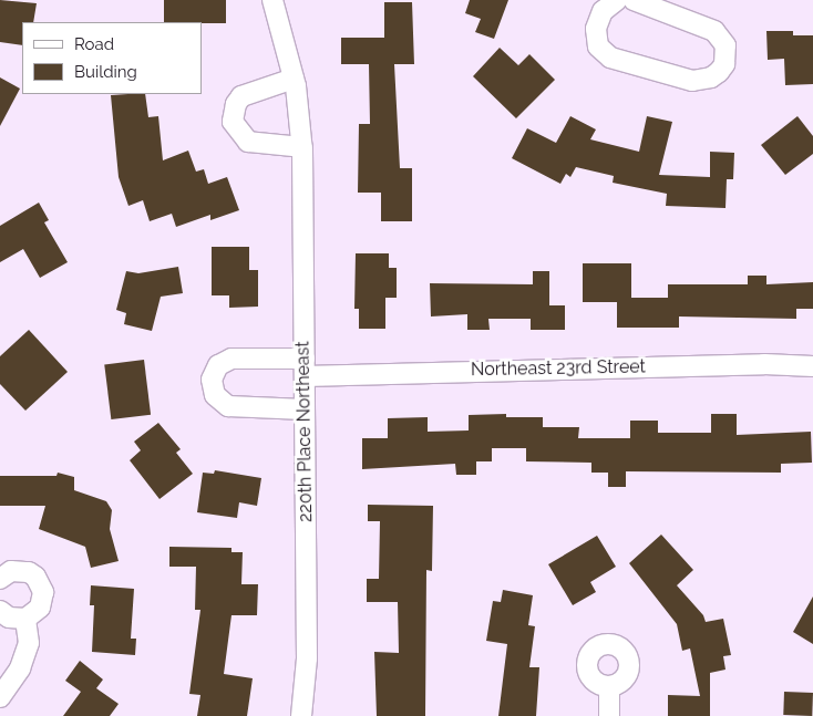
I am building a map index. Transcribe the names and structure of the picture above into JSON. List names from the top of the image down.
{
  "streets": {
    "street": ["Northeast 23rd Street", "220th Place Northeast"]
  },
  "crossings": [
    ["Northeast 23rd Street", "220th Place Northeast"]
  ],
  "legend": ["Road", "Building"]
}
